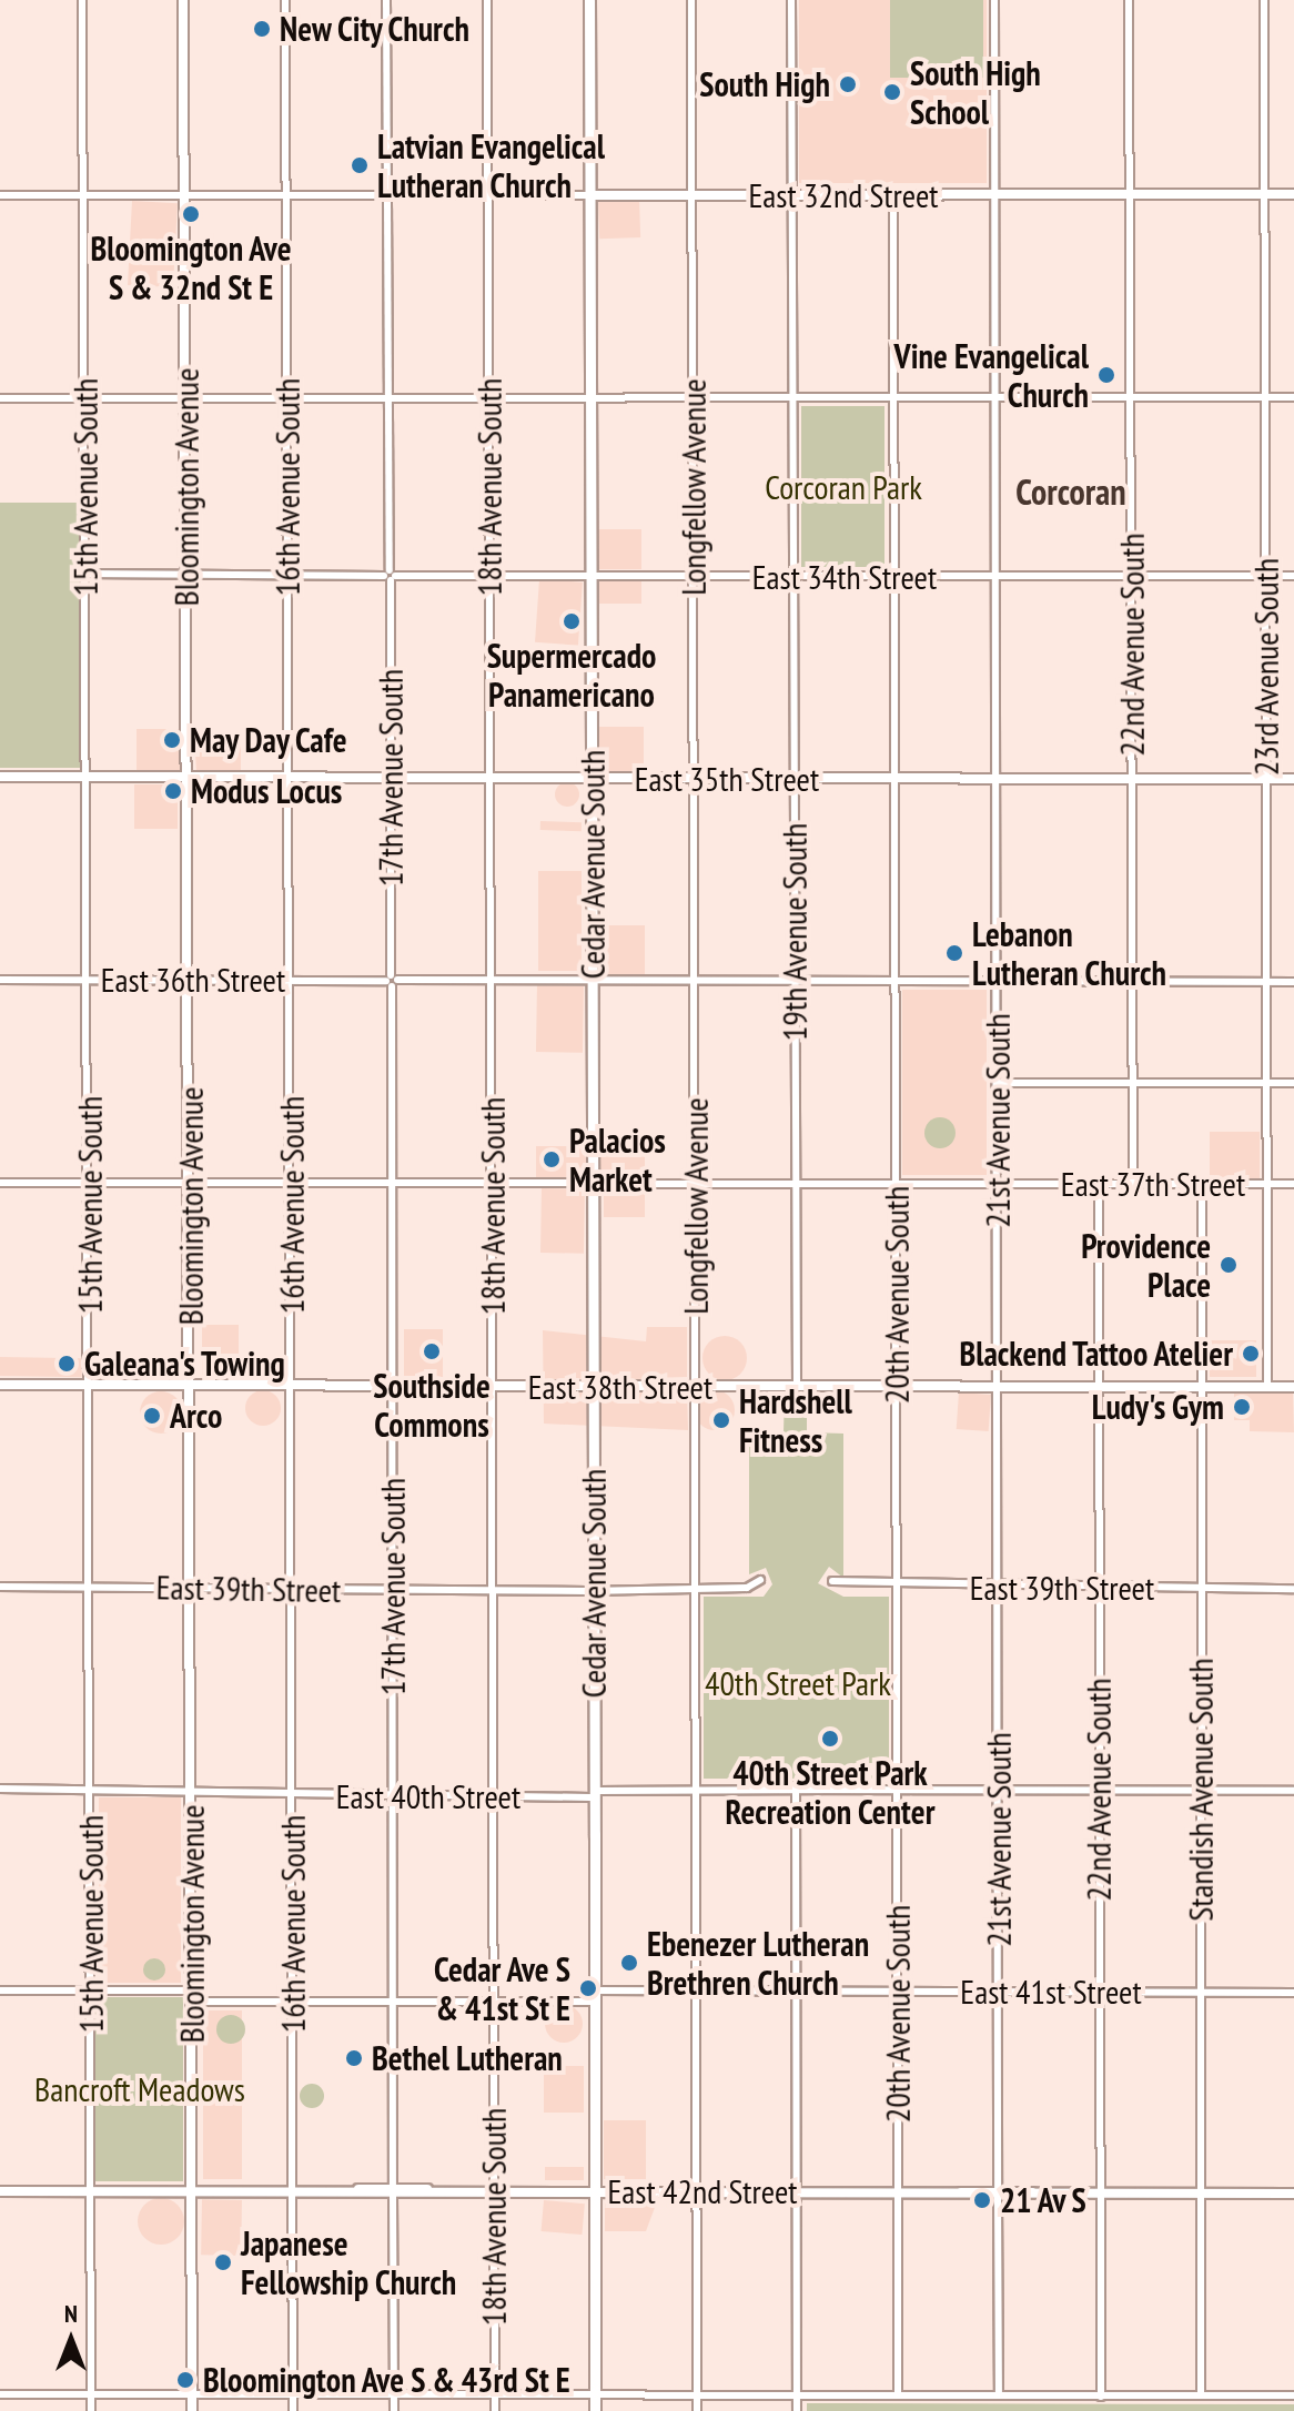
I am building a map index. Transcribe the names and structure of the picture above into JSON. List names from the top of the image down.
{
  "streets": {
    "main road": ["Cedar Avenue South"],
    "street": [
      "East 32nd Street",
      "15th Avenue South",
      "Bloomington Avenue",
      "16th Avenue South",
      "18th Avenue South",
      "Longfellow Avenue",
      "East 34th Street",
      "22nd Avenue South",
      "23rd Avenue South",
      "17th Avenue South",
      "East 35th Street",
      "19th Avenue South",
      "East 36th Street",
      "21st Avenue South",
      "East 37th Street",
      "20th Avenue South",
      "East 38th Street",
      "East 39th Street",
      "Standish Avenue South",
      "East 40th Street",
      "East 41st Street",
      "East 42nd Street"
    ]
  },
  "crossings": [
    ["East 32nd Street", "15th Avenue South"],
    ["East 32nd Street", "Bloomington Avenue"],
    ["East 32nd Street", "16th Avenue South"],
    ["East 32nd Street", "18th Avenue South"],
    ["East 32nd Street", "Longfellow Avenue"],
    ["East 32nd Street", "22nd Avenue South"],
    ["East 32nd Street", "23rd Avenue South"],
    ["East 32nd Street", "17th Avenue South"],
    ["East 32nd Street", "Cedar Avenue South"],
    ["East 32nd Street", "19th Avenue South"],
    ["East 32nd Street", "21st Avenue South"],
    ["East 32nd Street", "20th Avenue South"],
    ["15th Avenue South", "East 34th Street"],
    ["15th Avenue South", "East 35th Street"],
    ["15th Avenue South", "East 36th Street"],
    ["15th Avenue South", "East 37th Street"],
    ["15th Avenue South", "East 38th Street"],
    ["15th Avenue South", "East 39th Street"],
    ["15th Avenue South", "East 40th Street"],
    ["15th Avenue South", "East 41st Street"],
    ["15th Avenue South", "East 42nd Street"],
    ["Bloomington Avenue", "East 34th Street"],
    ["Bloomington Avenue", "East 35th Street"],
    ["Bloomington Avenue", "East 36th Street"],
    ["Bloomington Avenue", "East 37th Street"],
    ["Bloomington Avenue", "East 38th Street"],
    ["Bloomington Avenue", "East 39th Street"],
    ["Bloomington Avenue", "East 40th Street"],
    ["Bloomington Avenue", "East 41st Street"],
    ["Bloomington Avenue", "East 42nd Street"],
    ["16th Avenue South", "East 34th Street"],
    ["16th Avenue South", "East 35th Street"],
    ["16th Avenue South", "East 36th Street"],
    ["16th Avenue South", "East 37th Street"],
    ["16th Avenue South", "East 38th Street"],
    ["16th Avenue South", "East 39th Street"],
    ["16th Avenue South", "East 40th Street"],
    ["16th Avenue South", "East 41st Street"],
    ["16th Avenue South", "East 42nd Street"],
    ["18th Avenue South", "East 34th Street"],
    ["18th Avenue South", "East 35th Street"],
    ["18th Avenue South", "East 36th Street"],
    ["18th Avenue South", "East 37th Street"],
    ["18th Avenue South", "East 38th Street"],
    ["18th Avenue South", "East 39th Street"],
    ["18th Avenue South", "East 40th Street"],
    ["18th Avenue South", "East 41st Street"],
    ["18th Avenue South", "East 42nd Street"],
    ["Longfellow Avenue", "East 34th Street"],
    ["Longfellow Avenue", "East 35th Street"],
    ["Longfellow Avenue", "East 36th Street"],
    ["Longfellow Avenue", "East 37th Street"],
    ["Longfellow Avenue", "East 38th Street"],
    ["Longfellow Avenue", "East 39th Street"],
    ["Longfellow Avenue", "East 40th Street"],
    ["Longfellow Avenue", "East 41st Street"],
    ["Longfellow Avenue", "East 42nd Street"],
    ["East 34th Street", "22nd Avenue South"],
    ["East 34th Street", "23rd Avenue South"],
    ["East 34th Street", "17th Avenue South"],
    ["East 34th Street", "Cedar Avenue South"],
    ["East 34th Street", "19th Avenue South"],
    ["East 34th Street", "21st Avenue South"],
    ["East 34th Street", "20th Avenue South"],
    ["22nd Avenue South", "East 35th Street"],
    ["22nd Avenue South", "East 36th Street"],
    ["22nd Avenue South", "East 37th Street"],
    ["22nd Avenue South", "East 38th Street"],
    ["22nd Avenue South", "East 39th Street"],
    ["22nd Avenue South", "East 40th Street"],
    ["22nd Avenue South", "East 41st Street"],
    ["22nd Avenue South", "East 42nd Street"],
    ["23rd Avenue South", "East 35th Street"],
    ["23rd Avenue South", "East 36th Street"],
    ["23rd Avenue South", "East 37th Street"],
    ["23rd Avenue South", "East 38th Street"],
    ["17th Avenue South", "East 35th Street"],
    ["17th Avenue South", "East 36th Street"],
    ["17th Avenue South", "East 37th Street"],
    ["17th Avenue South", "East 38th Street"],
    ["17th Avenue South", "East 39th Street"],
    ["17th Avenue South", "East 40th Street"],
    ["17th Avenue South", "East 41st Street"],
    ["17th Avenue South", "East 42nd Street"],
    ["East 35th Street", "Cedar Avenue South"],
    ["East 35th Street", "19th Avenue South"],
    ["East 35th Street", "21st Avenue South"],
    ["East 35th Street", "20th Avenue South"],
    ["Cedar Avenue South", "East 36th Street"],
    ["Cedar Avenue South", "East 37th Street"],
    ["Cedar Avenue South", "East 38th Street"],
    ["Cedar Avenue South", "East 39th Street"],
    ["Cedar Avenue South", "East 40th Street"],
    ["Cedar Avenue South", "East 41st Street"],
    ["Cedar Avenue South", "East 42nd Street"],
    ["19th Avenue South", "East 36th Street"],
    ["19th Avenue South", "East 37th Street"],
    ["19th Avenue South", "East 38th Street"],
    ["East 36th Street", "21st Avenue South"],
    ["East 36th Street", "20th Avenue South"],
    ["21st Avenue South", "East 37th Street"],
    ["21st Avenue South", "East 38th Street"],
    ["21st Avenue South", "East 39th Street"],
    ["21st Avenue South", "East 40th Street"],
    ["21st Avenue South", "East 41st Street"],
    ["21st Avenue South", "East 42nd Street"],
    ["East 37th Street", "20th Avenue South"],
    ["East 37th Street", "Standish Avenue South"],
    ["20th Avenue South", "East 38th Street"],
    ["20th Avenue South", "East 39th Street"],
    ["20th Avenue South", "East 40th Street"],
    ["20th Avenue South", "East 41st Street"],
    ["20th Avenue South", "East 42nd Street"],
    ["East 38th Street", "Standish Avenue South"],
    ["East 39th Street", "Standish Avenue South"],
    ["Standish Avenue South", "East 40th Street"],
    ["Standish Avenue South", "East 41st Street"],
    ["Standish Avenue South", "East 42nd Street"]
  ],
  "districts": ["Corcoran"],
  "parks": ["Corcoran Park", "40th Street Park", "Bancroft Meadows"],
  "places": [
    "New City Church",
    "South High",
    "South High School",
    "Latvian Evangelical Lutheran Church",
    "Bloomington Ave S & 32nd St E",
    "Vine Evangelical Church",
    "Supermercado Panamericano",
    "May Day Cafe",
    "Modus Locus",
    "Lebanon Lutheran Church",
    "Palacios Market",
    "Providence Place",
    "Southside Commons",
    "Blackend Tattoo Atelier",
    "Galeana's Towing",
    "Ludy's Gym",
    "Arco",
    "Hardshell Fitness",
    "40th Street Park Recreation Center",
    "Ebenezer Lutheran Brethren Church",
    "Cedar Ave S & 41st St E",
    "Bethel Lutheran",
    "21 Av S",
    "Japanese Fellowship Church",
    "Bloomington Ave S & 43rd St E"
  ],
  "north": "top"
}
